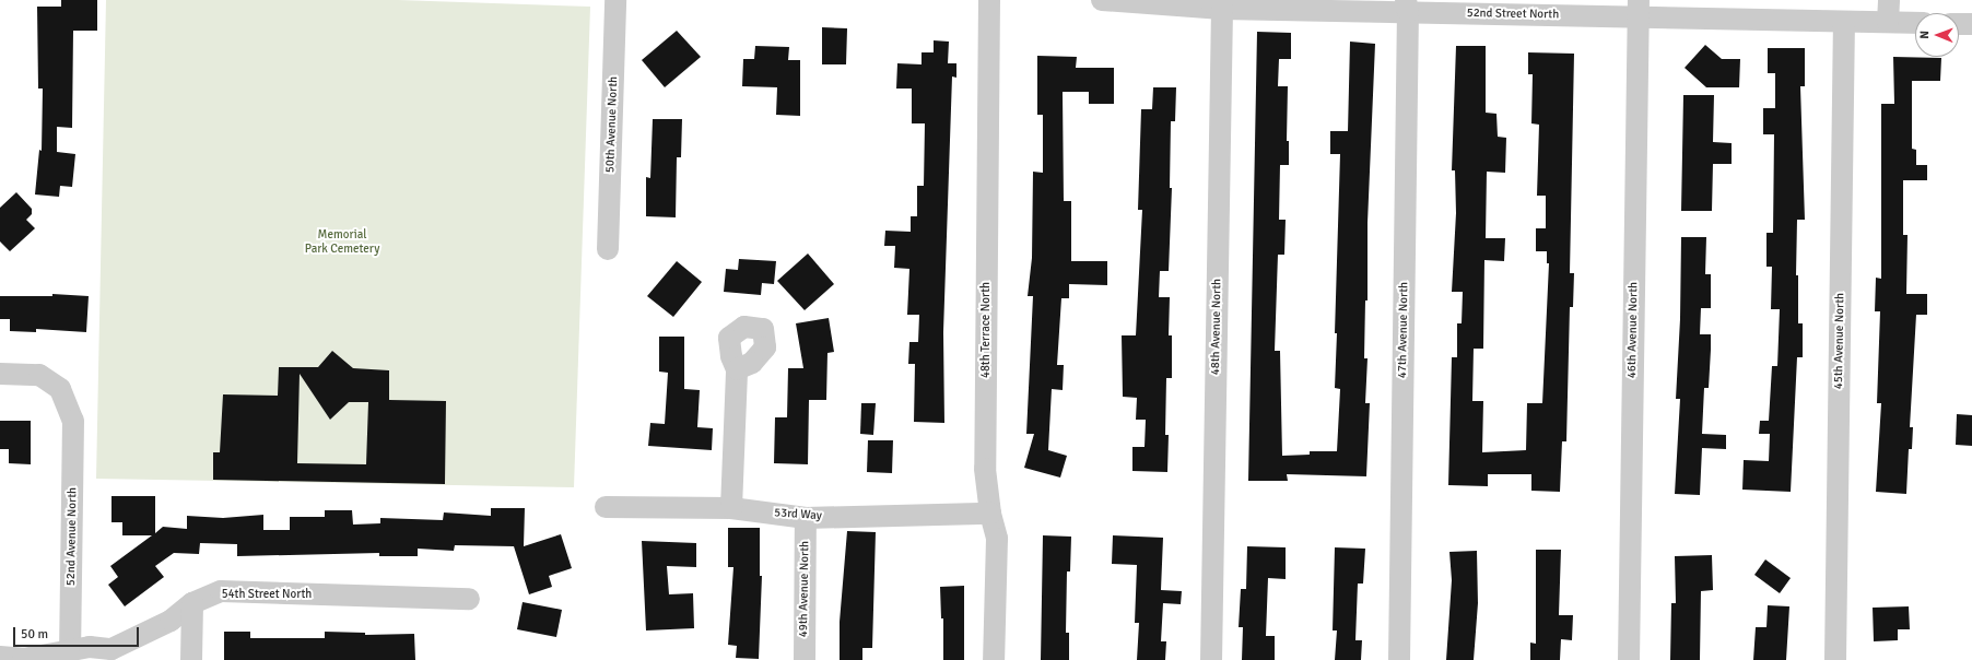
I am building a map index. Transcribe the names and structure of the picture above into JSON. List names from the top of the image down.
{
  "streets": {
    "street": [
      "52nd Street North",
      "50th Avenue North",
      "48th Avenue North",
      "48th Terrace North",
      "47th Avenue North",
      "46th Avenue North",
      "45th Avenue North",
      "53rd Way",
      "52nd Avenue North",
      "49th Avenue North",
      "54th Street North"
    ]
  },
  "crossings": [
    ["52nd Street North", "48th Avenue North"],
    ["52nd Street North", "47th Avenue North"],
    ["52nd Street North", "46th Avenue North"],
    ["52nd Street North", "45th Avenue North"],
    ["48th Terrace North", "53rd Way"],
    ["53rd Way", "49th Avenue North"],
    ["52nd Avenue North", "54th Street North"]
  ],
  "parks": ["Memorial Park Cemetery"],
  "scale_bar": "50 m",
  "north": "left"
}
